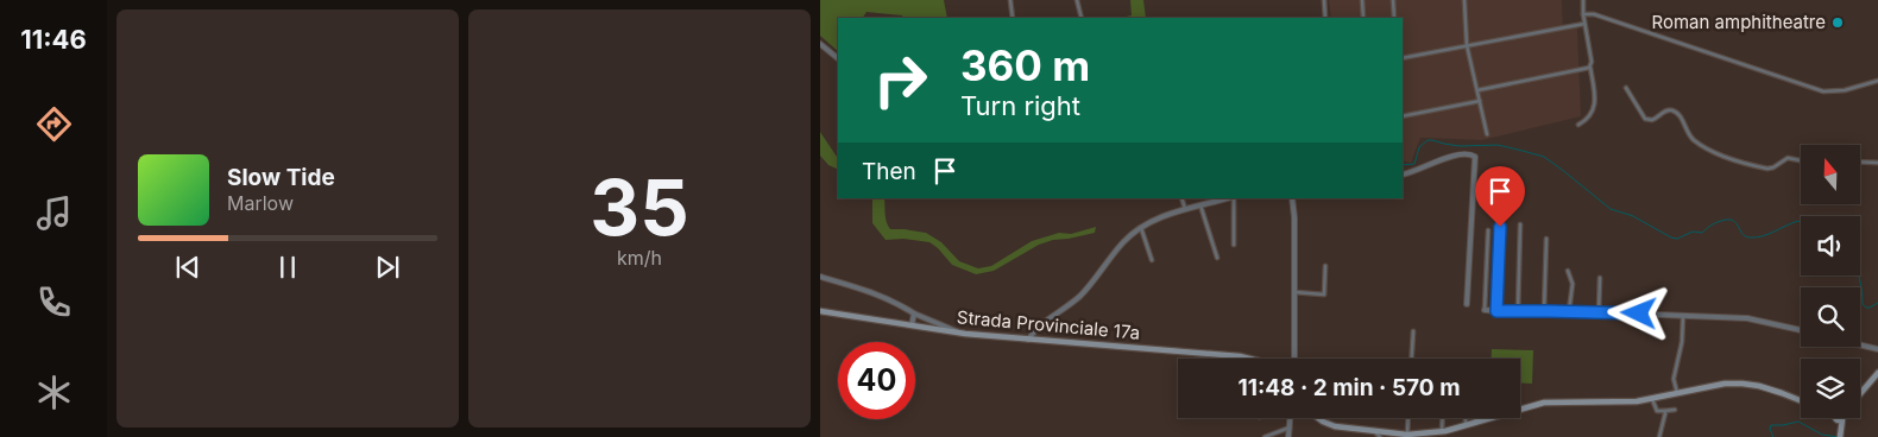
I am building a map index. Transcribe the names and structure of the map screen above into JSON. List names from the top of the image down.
{
  "streets": {
    "main road": ["Strada Provinciale 17a"]
  },
  "places": ["Roman amphitheatre"],
  "north": "top",
  "page": {
    "tabs": "11:46",
    "tile": ["35", "km/h"],
    "turn": ["360 m", "Turn right"],
    "then": "Then",
    "song": ["Slow Tide", "Marlow"],
    "limit": "40",
    "trip": "11:48 · 2 min · 570 m"
  }
}
